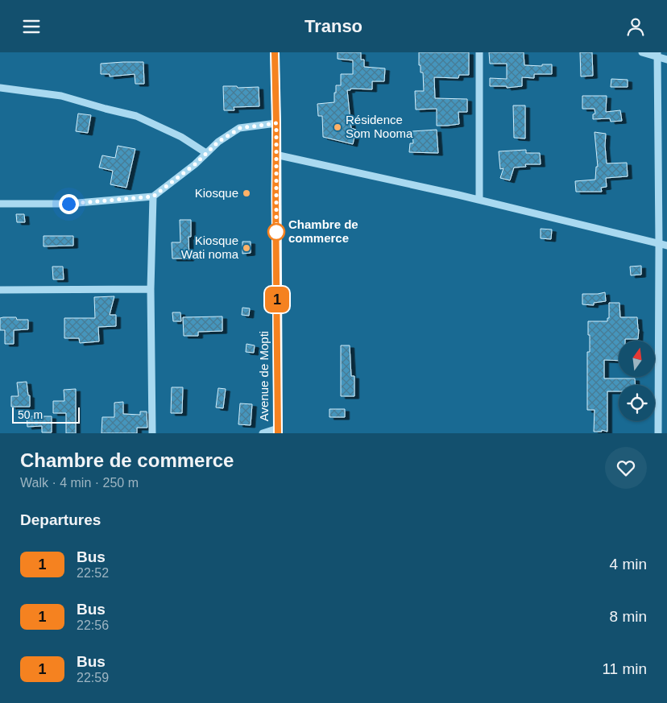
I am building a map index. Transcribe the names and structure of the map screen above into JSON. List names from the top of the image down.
{
  "streets": {
    "main road": ["Avenue de Mopti"]
  },
  "places": [
    "Résidence Som Nooma",
    "Kiosque",
    "Chambre de commerce",
    "Kiosque Wati noma"
  ],
  "lines": ["bus line 1"],
  "scale_bar": "50 m",
  "north": "top",
  "page": {
    "header": "Transo",
    "on_map": "1",
    "scale": "50 m",
    "heading": [
      ["Chambre de commerce", "Walk · 4 min · 250 m"],
      "Departures"
    ],
    "list": [
      {
        "mark": "1",
        "name": "Bus",
        "note": "22:52",
        "value": "4 min"
      },
      {
        "mark": "1",
        "name": "Bus",
        "note": "22:56",
        "value": "8 min"
      },
      {
        "mark": "1",
        "name": "Bus",
        "note": "22:59",
        "value": "11 min"
      }
    ]
  }
}
